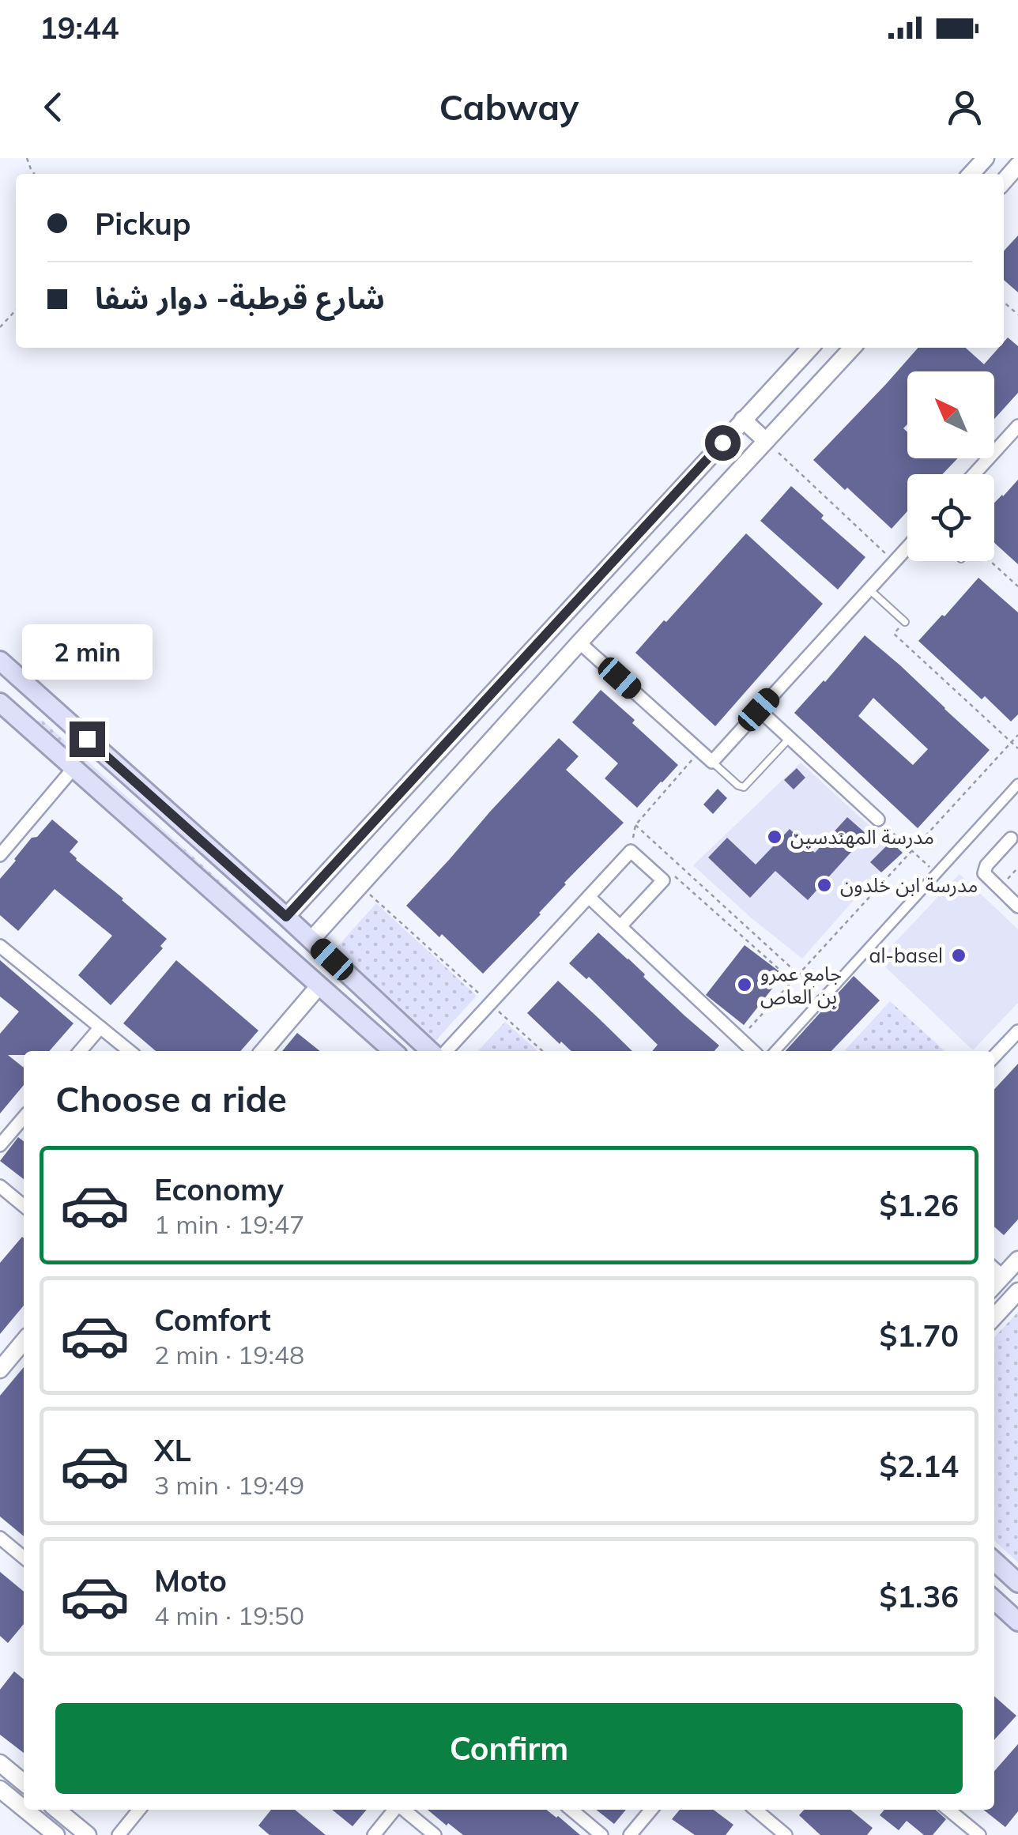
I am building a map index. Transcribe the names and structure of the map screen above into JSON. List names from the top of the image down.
{
  "places": [
    "مدرسة المهندسين",
    "مدرسة ابن خلدون",
    "al-basel",
    "جامع عمرو بن العاص"
  ],
  "north": "top left",
  "page": {
    "status": "19:44",
    "header": "Cabway",
    "banner": ["Pickup", "شارع قرطبة- دوار شفا"],
    "bubble": "2 min",
    "heading": "Choose a ride",
    "list": [
      {
        "name": "Economy",
        "note": "1 min · 19:47",
        "value": "$1.26"
      },
      {
        "name": "Comfort",
        "note": "2 min · 19:48",
        "value": "$1.70"
      },
      {
        "name": "XL",
        "note": "3 min · 19:49",
        "value": "$2.14"
      },
      {
        "name": "Moto",
        "note": "4 min · 19:50",
        "value": "$1.36"
      }
    ],
    "buttons": "Confirm"
  }
}
